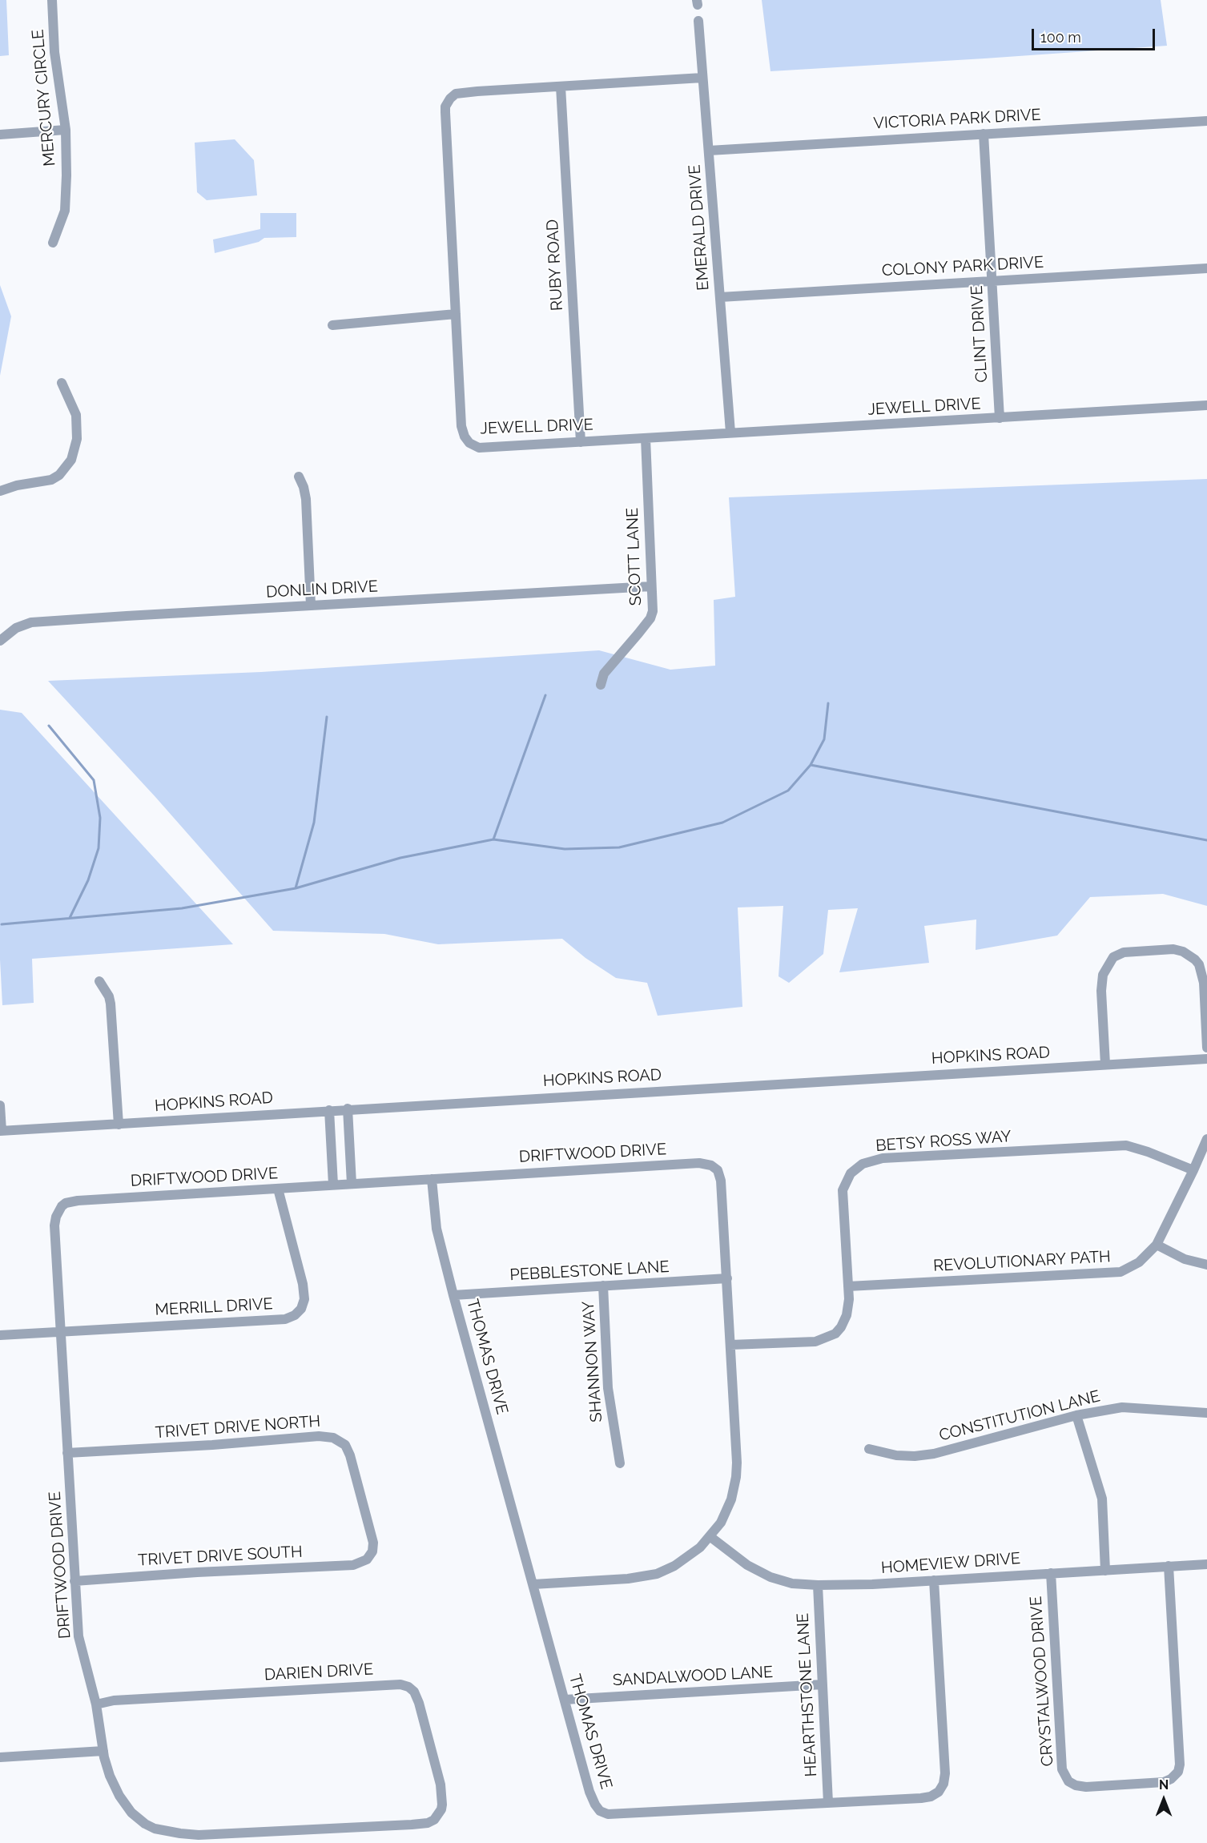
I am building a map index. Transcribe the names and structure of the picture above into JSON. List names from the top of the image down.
{
  "streets": {
    "street": [
      "MERCURY CIRCLE",
      "VICTORIA PARK DRIVE",
      "EMERALD DRIVE",
      "RUBY ROAD",
      "COLONY PARK DRIVE",
      "CLINT DRIVE",
      "JEWELL DRIVE",
      "SCOTT LANE",
      "DONLIN DRIVE",
      "HOPKINS ROAD",
      "BETSY ROSS WAY",
      "DRIFTWOOD DRIVE",
      "REVOLUTIONARY PATH",
      "PEBBLESTONE LANE",
      "MERRILL DRIVE",
      "THOMAS DRIVE",
      "SHANNON WAY",
      "CONSTITUTION LANE",
      "TRIVET DRIVE NORTH",
      "TRIVET DRIVE SOUTH",
      "HOMEVIEW DRIVE",
      "DARIEN DRIVE",
      "SANDALWOOD LANE",
      "CRYSTALWOOD DRIVE",
      "HEARTHSTONE LANE"
    ]
  },
  "crossings": [
    ["VICTORIA PARK DRIVE", "EMERALD DRIVE"],
    ["VICTORIA PARK DRIVE", "CLINT DRIVE"],
    ["EMERALD DRIVE", "COLONY PARK DRIVE"],
    ["EMERALD DRIVE", "JEWELL DRIVE"],
    ["RUBY ROAD", "JEWELL DRIVE"],
    ["COLONY PARK DRIVE", "CLINT DRIVE"],
    ["CLINT DRIVE", "JEWELL DRIVE"],
    ["JEWELL DRIVE", "SCOTT LANE"],
    ["SCOTT LANE", "DONLIN DRIVE"],
    ["BETSY ROSS WAY", "DRIFTWOOD DRIVE"],
    ["BETSY ROSS WAY", "REVOLUTIONARY PATH"],
    ["DRIFTWOOD DRIVE", "PEBBLESTONE LANE"],
    ["DRIFTWOOD DRIVE", "MERRILL DRIVE"],
    ["DRIFTWOOD DRIVE", "THOMAS DRIVE"],
    ["DRIFTWOOD DRIVE", "TRIVET DRIVE NORTH"],
    ["DRIFTWOOD DRIVE", "TRIVET DRIVE SOUTH"],
    ["DRIFTWOOD DRIVE", "HOMEVIEW DRIVE"],
    ["DRIFTWOOD DRIVE", "DARIEN DRIVE"],
    ["PEBBLESTONE LANE", "THOMAS DRIVE"],
    ["PEBBLESTONE LANE", "SHANNON WAY"],
    ["THOMAS DRIVE", "HOMEVIEW DRIVE"],
    ["THOMAS DRIVE", "SANDALWOOD LANE"],
    ["THOMAS DRIVE", "HEARTHSTONE LANE"],
    ["TRIVET DRIVE NORTH", "TRIVET DRIVE SOUTH"],
    ["HOMEVIEW DRIVE", "CRYSTALWOOD DRIVE"],
    ["HOMEVIEW DRIVE", "HEARTHSTONE LANE"],
    ["SANDALWOOD LANE", "HEARTHSTONE LANE"]
  ],
  "scale_bar": "100 m",
  "north": "top"
}
